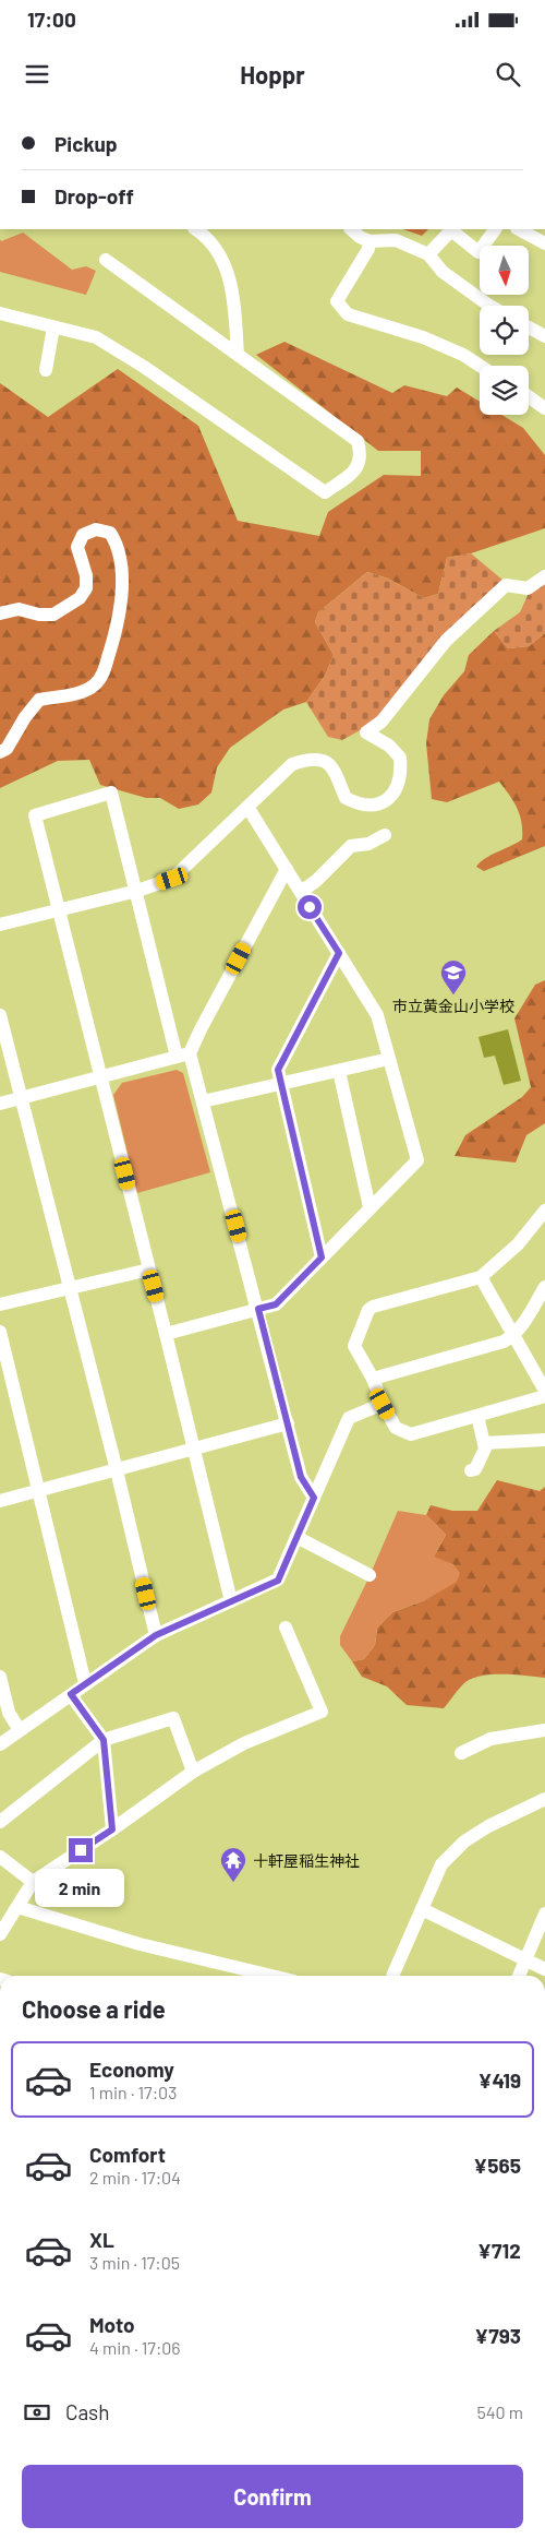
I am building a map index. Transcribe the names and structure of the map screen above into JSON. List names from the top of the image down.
{
  "places": {
    "school or university": ["市立黄金山小学校"],
    "temple": ["十軒屋稲生神社"]
  },
  "north": "bottom",
  "page": {
    "status": "17:00",
    "header": "Hoppr",
    "banner": ["Pickup", "Drop-off"],
    "bubble": "2 min",
    "heading": "Choose a ride",
    "list": [
      {
        "name": "Economy",
        "note": "1 min · 17:03",
        "value": "¥419"
      },
      {
        "name": "Comfort",
        "note": "2 min · 17:04",
        "value": "¥565"
      },
      {
        "name": "XL",
        "note": "3 min · 17:05",
        "value": "¥712"
      },
      {
        "name": "Moto",
        "note": "4 min · 17:06",
        "value": "¥793"
      }
    ],
    "pay": ["Cash", "540 m"],
    "buttons": "Confirm"
  }
}
